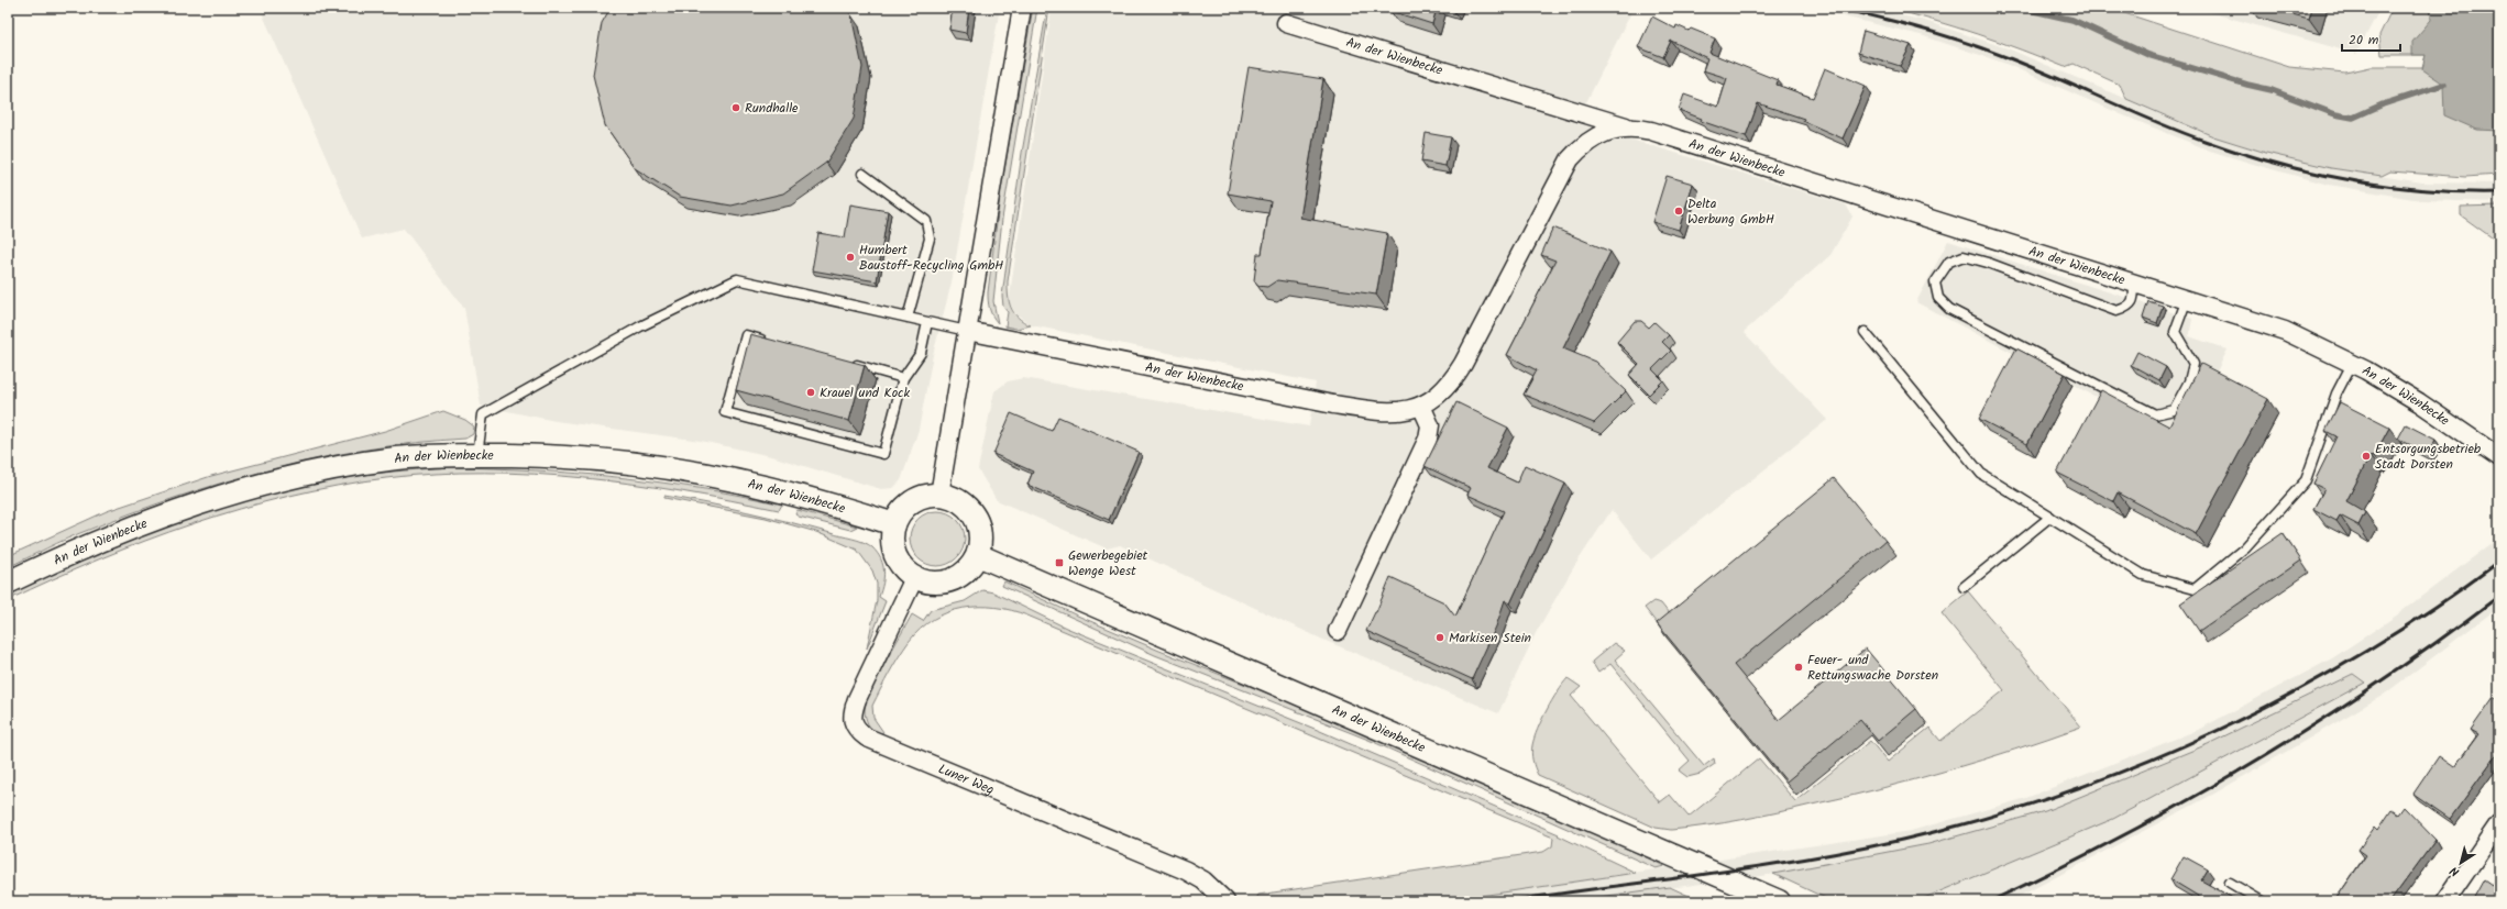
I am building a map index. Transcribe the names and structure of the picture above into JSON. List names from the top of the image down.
{
  "streets": {
    "street": ["An der Wienbecke", "Luner Weg"]
  },
  "crossings": [
    ["An der Wienbecke", "Luner Weg"]
  ],
  "places": {
    "other": [
      "Rundhalle",
      "Delta Werbung GmbH",
      "Humbert Baustoff-Recycling GmbH",
      "Krauel und Kock",
      "Entsorgungsbetrieb Stadt Dorsten",
      "Markisen Stein",
      "Feuer- und Rettungswache Dorsten"
    ],
    "transit": ["Gewerbegebiet Wenge West"]
  },
  "scale_bar": "20 m",
  "north": "bottom left"
}
